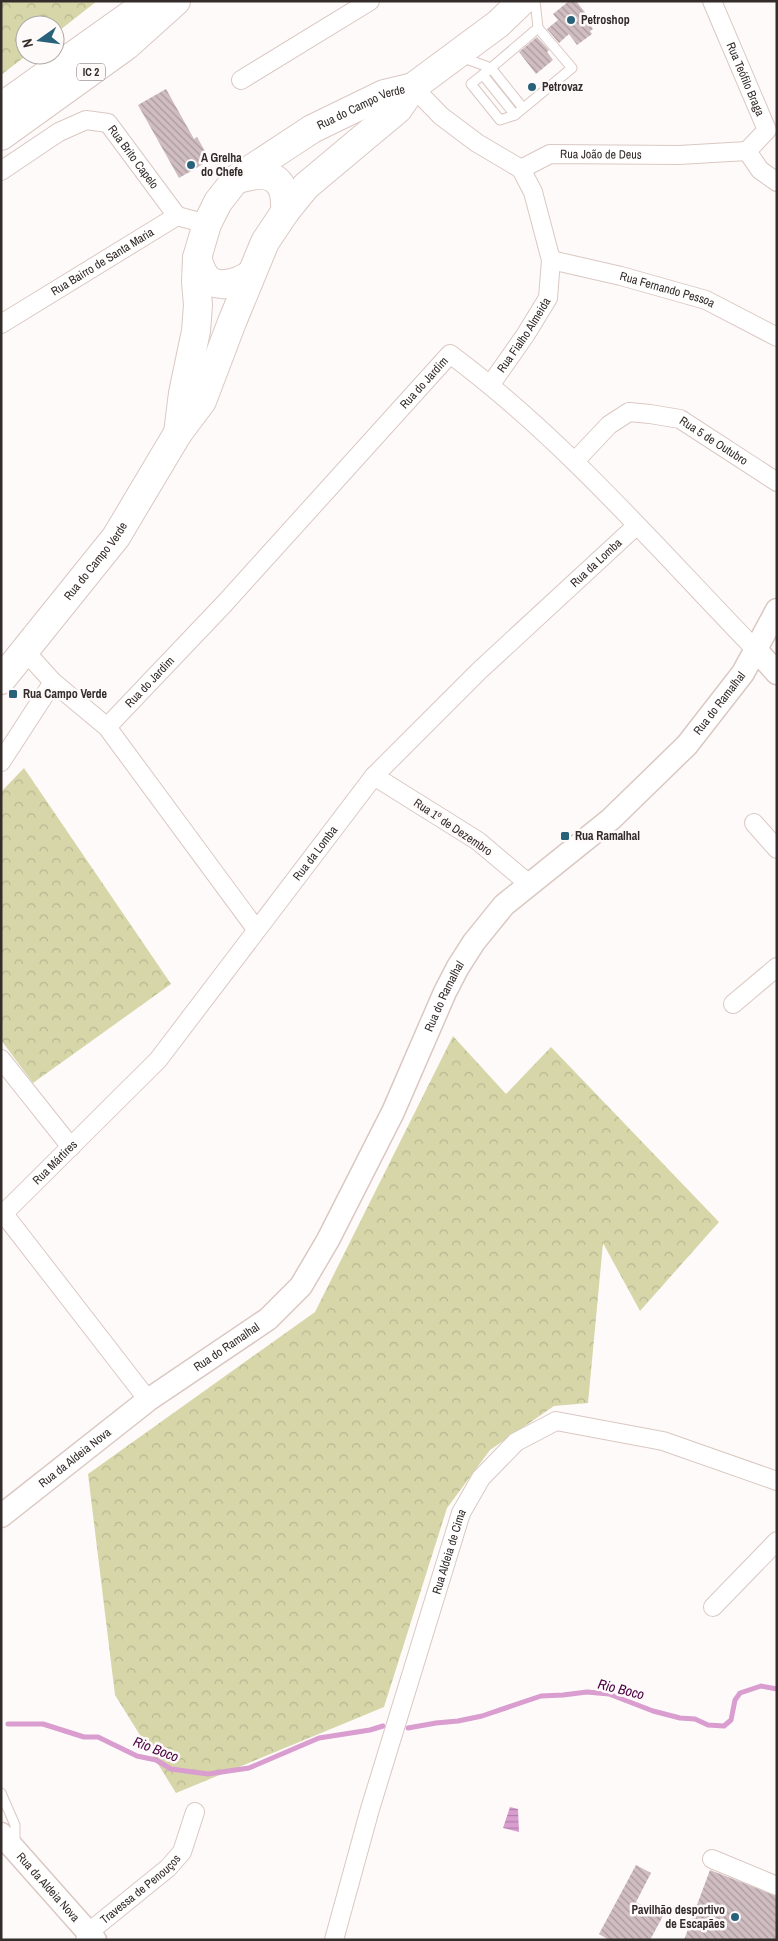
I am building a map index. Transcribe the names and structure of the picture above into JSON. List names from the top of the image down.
{
  "streets": {
    "main road": ["IC 2", "Rua do Campo Verde"],
    "street": [
      "Rua Teófilo Braga",
      "Rua João de Deus",
      "Rua Brito Capelo",
      "Rua Bairro de Santa Maria",
      "Rua Fernando Pessoa",
      "Rua Fialho Almeida",
      "Rua do Jardim",
      "Rua 5 de Outubro",
      "Rua da Lomba",
      "Rua do Ramalhal",
      "Rua 1º de Dezembro",
      "Rua Mártires",
      "Rua da Aldeia Nova",
      "Rua Aldeia de Cima",
      "Travessa de Penouços"
    ]
  },
  "crossings": [
    ["Rua Teófilo Braga", "Rua João de Deus"],
    ["Rua João de Deus", "Rua Fialho Almeida"],
    ["Rua Brito Capelo", "Rua Bairro de Santa Maria"],
    ["Rua Fernando Pessoa", "Rua Fialho Almeida"],
    ["Rua Fialho Almeida", "Rua do Jardim"],
    ["Rua do Jardim", "Rua 5 de Outubro"],
    ["Rua do Jardim", "Rua da Lomba"],
    ["Rua do Jardim", "Rua do Ramalhal"],
    ["Rua da Lomba", "Rua 1º de Dezembro"],
    ["Rua da Lomba", "Rua Mártires"],
    ["Rua do Ramalhal", "Rua 1º de Dezembro"],
    ["Rua do Ramalhal", "Rua Mártires"],
    ["Rua do Ramalhal", "Rua da Aldeia Nova"],
    ["Rua Mártires", "Rua da Aldeia Nova"],
    ["Rua da Aldeia Nova", "Travessa de Penouços"]
  ],
  "water": ["Rio Boco"],
  "places": {
    "other": [
      "Petroshop",
      "Petrovaz",
      "A Grelha do Chefe",
      "Pavilhão desportivo de Escapães"
    ],
    "transit": ["Rua Campo Verde", "Rua Ramalhal"]
  },
  "north": "left"
}
